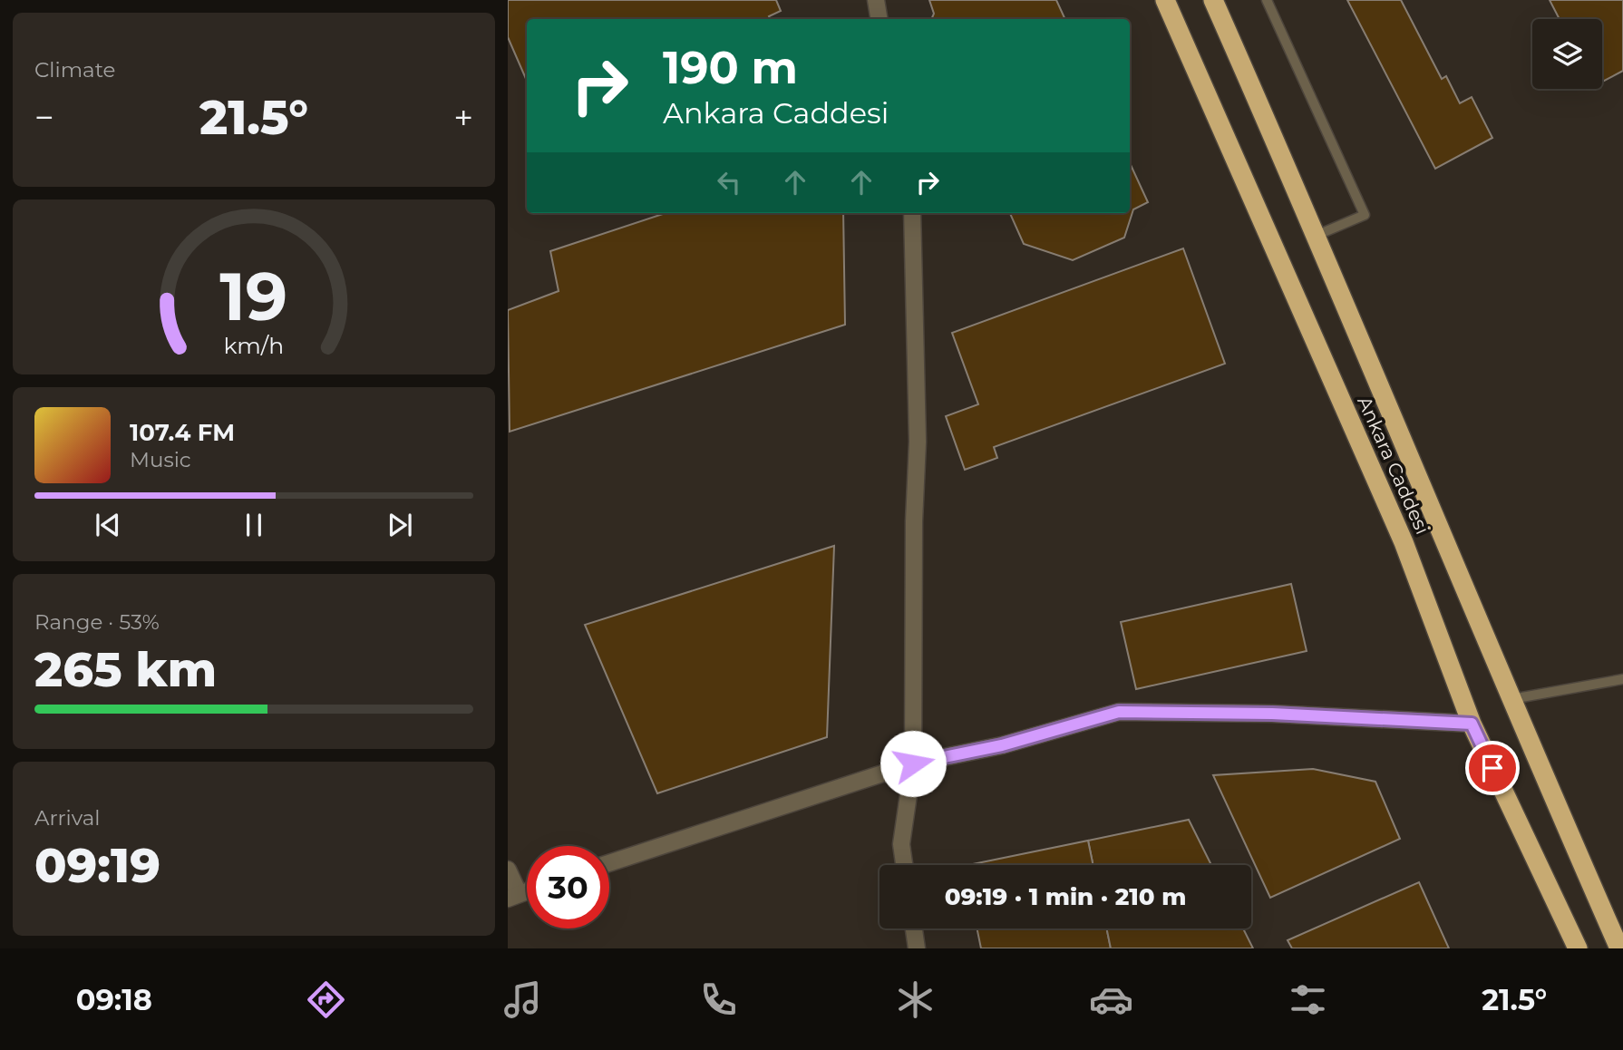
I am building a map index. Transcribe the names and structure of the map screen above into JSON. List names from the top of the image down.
{
  "streets": {
    "highway": ["Ankara Caddesi"]
  },
  "page": {
    "tile": [
      "Climate",
      ["Range · 53%", "265 km"],
      ["Arrival", "09:19"]
    ],
    "turn": ["190 m", "Ankara Caddesi"],
    "heat": ["−", "21.5°", "+"],
    "song": ["107.4 FM", "Music"],
    "limit": "30",
    "trip": "09:19 · 1 min · 210 m",
    "tabs": ["09:18", "21.5°"],
    "gauge": ["19", "km/h"]
  }
}
